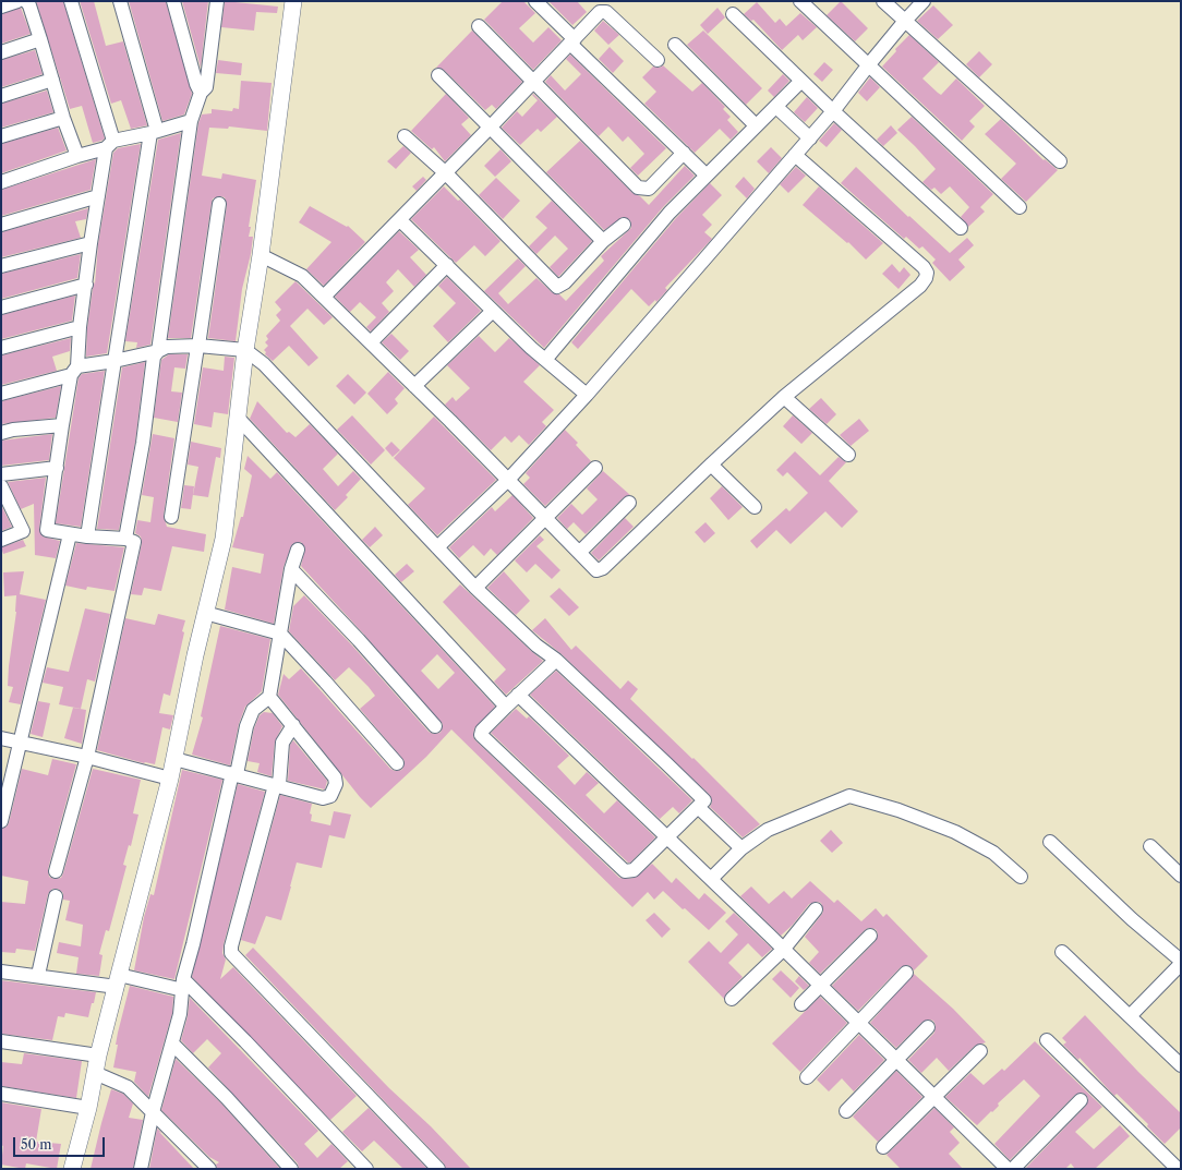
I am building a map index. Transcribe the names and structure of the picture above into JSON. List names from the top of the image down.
{
  "scale_bar": "50 m"
}
